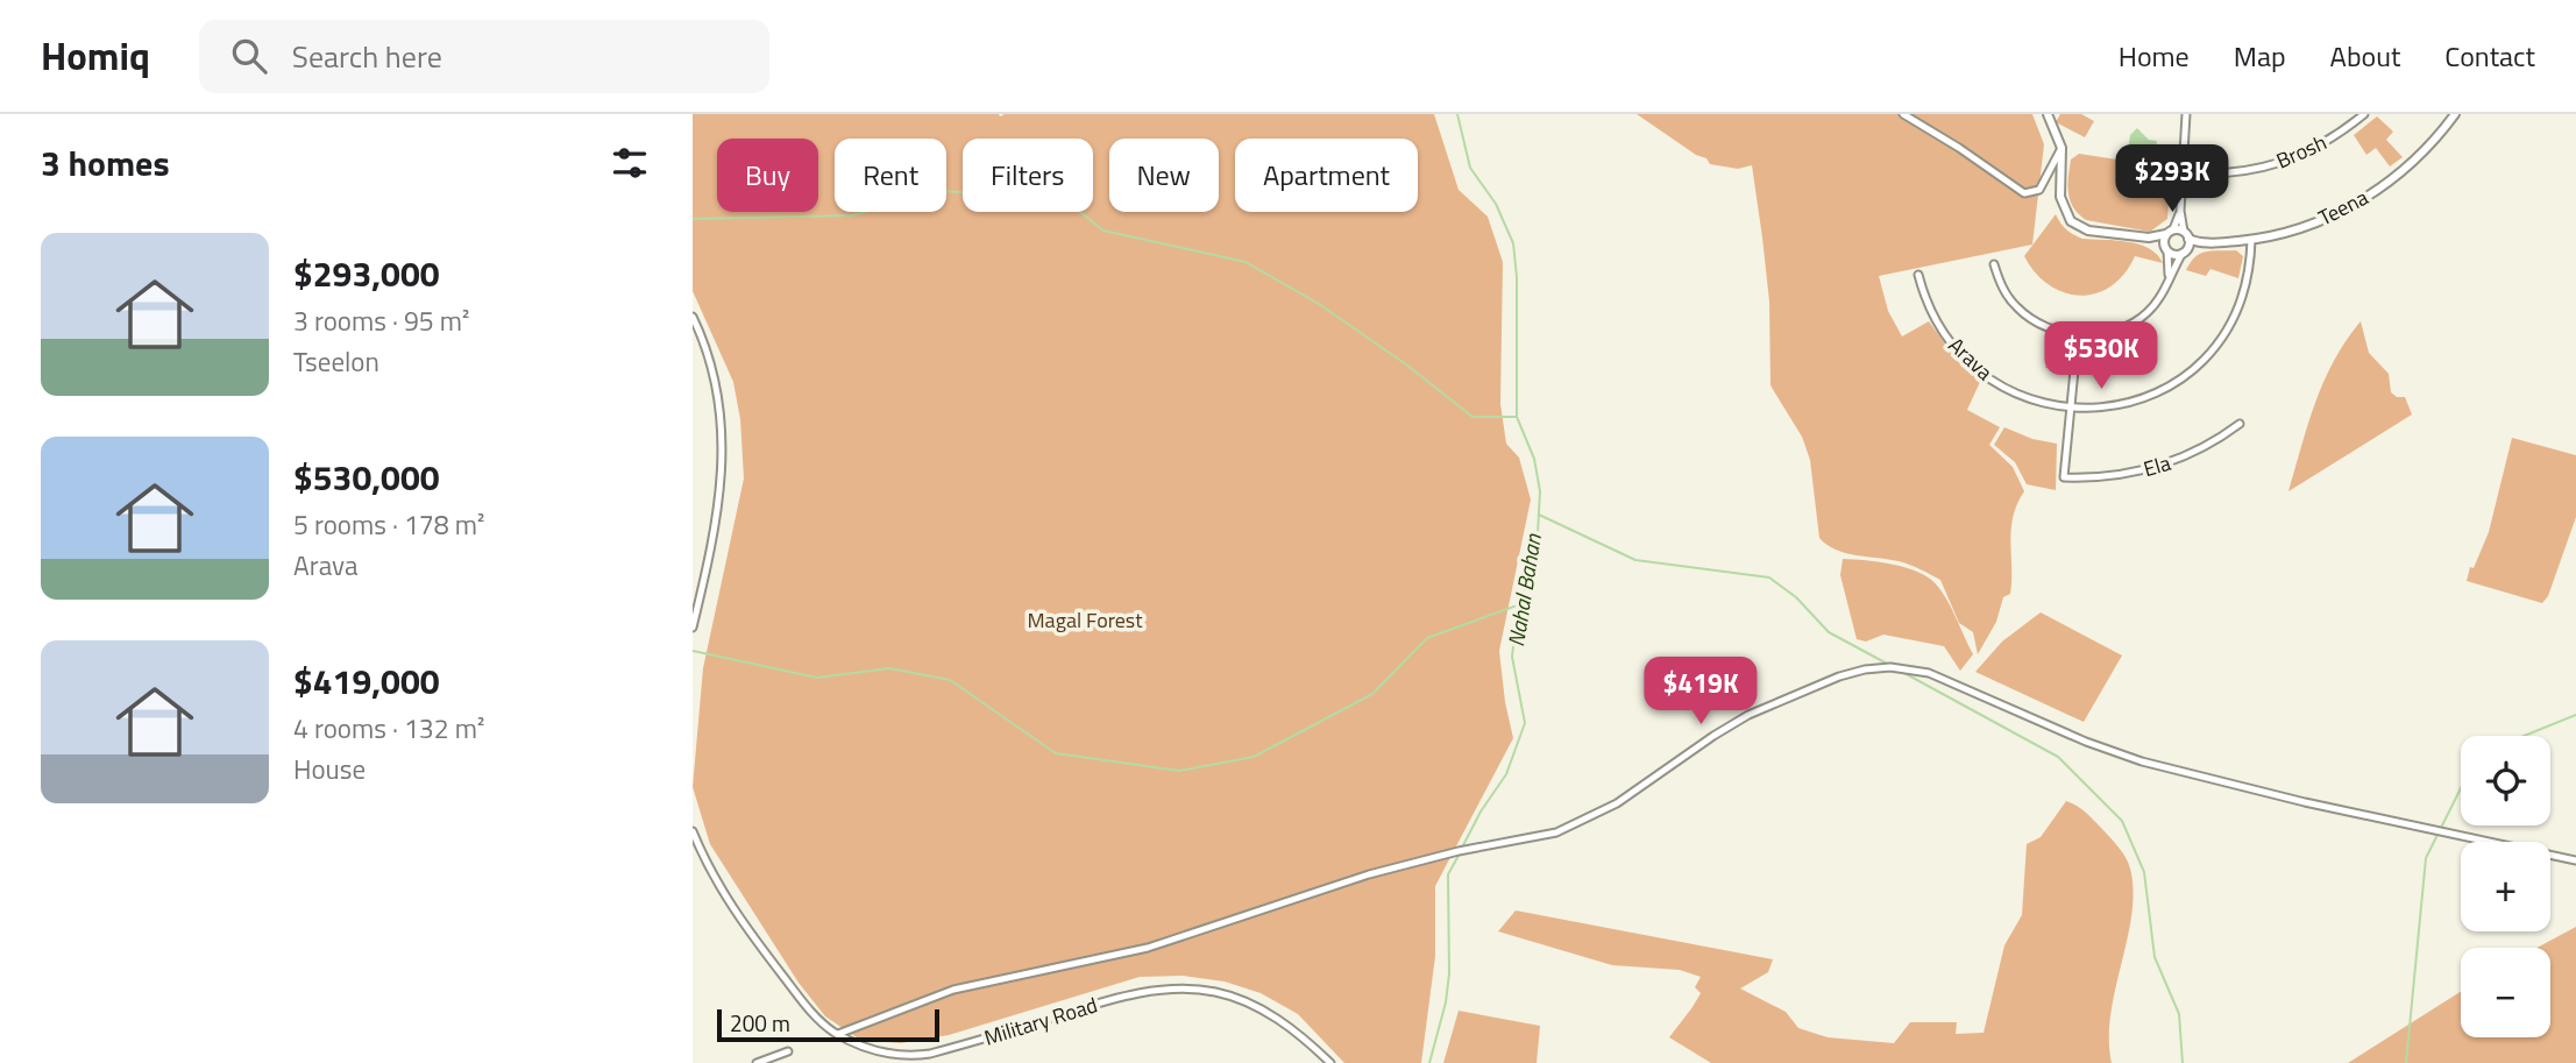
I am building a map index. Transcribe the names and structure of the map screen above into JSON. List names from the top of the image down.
{
  "streets": {
    "street": [
      "Brosh",
      "Teena",
      "Arava",
      "Ela",
      "Military Road"
    ]
  },
  "crossings": [
    ["Teena", "Arava"],
    ["Arava", "Ela"]
  ],
  "water": ["Nahal Bahan"],
  "parks": ["Magal Forest"],
  "scale_bar": "200 m",
  "page": {
    "header": "Homiq",
    "search": "Search here",
    "nav": [
      "Home",
      "Map",
      "About",
      "Contact"
    ],
    "heading": "3 homes",
    "chip": [
      "Buy",
      "Rent",
      "Filters",
      "New",
      "Apartment"
    ],
    "price": ["$293K", "$530K", "$419K"],
    "list": [
      {
        "name": "$293,000",
        "note": "3 rooms · 95 m² · Tseelon"
      },
      {
        "name": "$530,000",
        "note": "5 rooms · 178 m² · Arava"
      },
      {
        "name": "$419,000",
        "note": "4 rooms · 132 m² · House"
      }
    ],
    "map_buttons": ["+", "−"],
    "scale": "200 m"
  }
}
